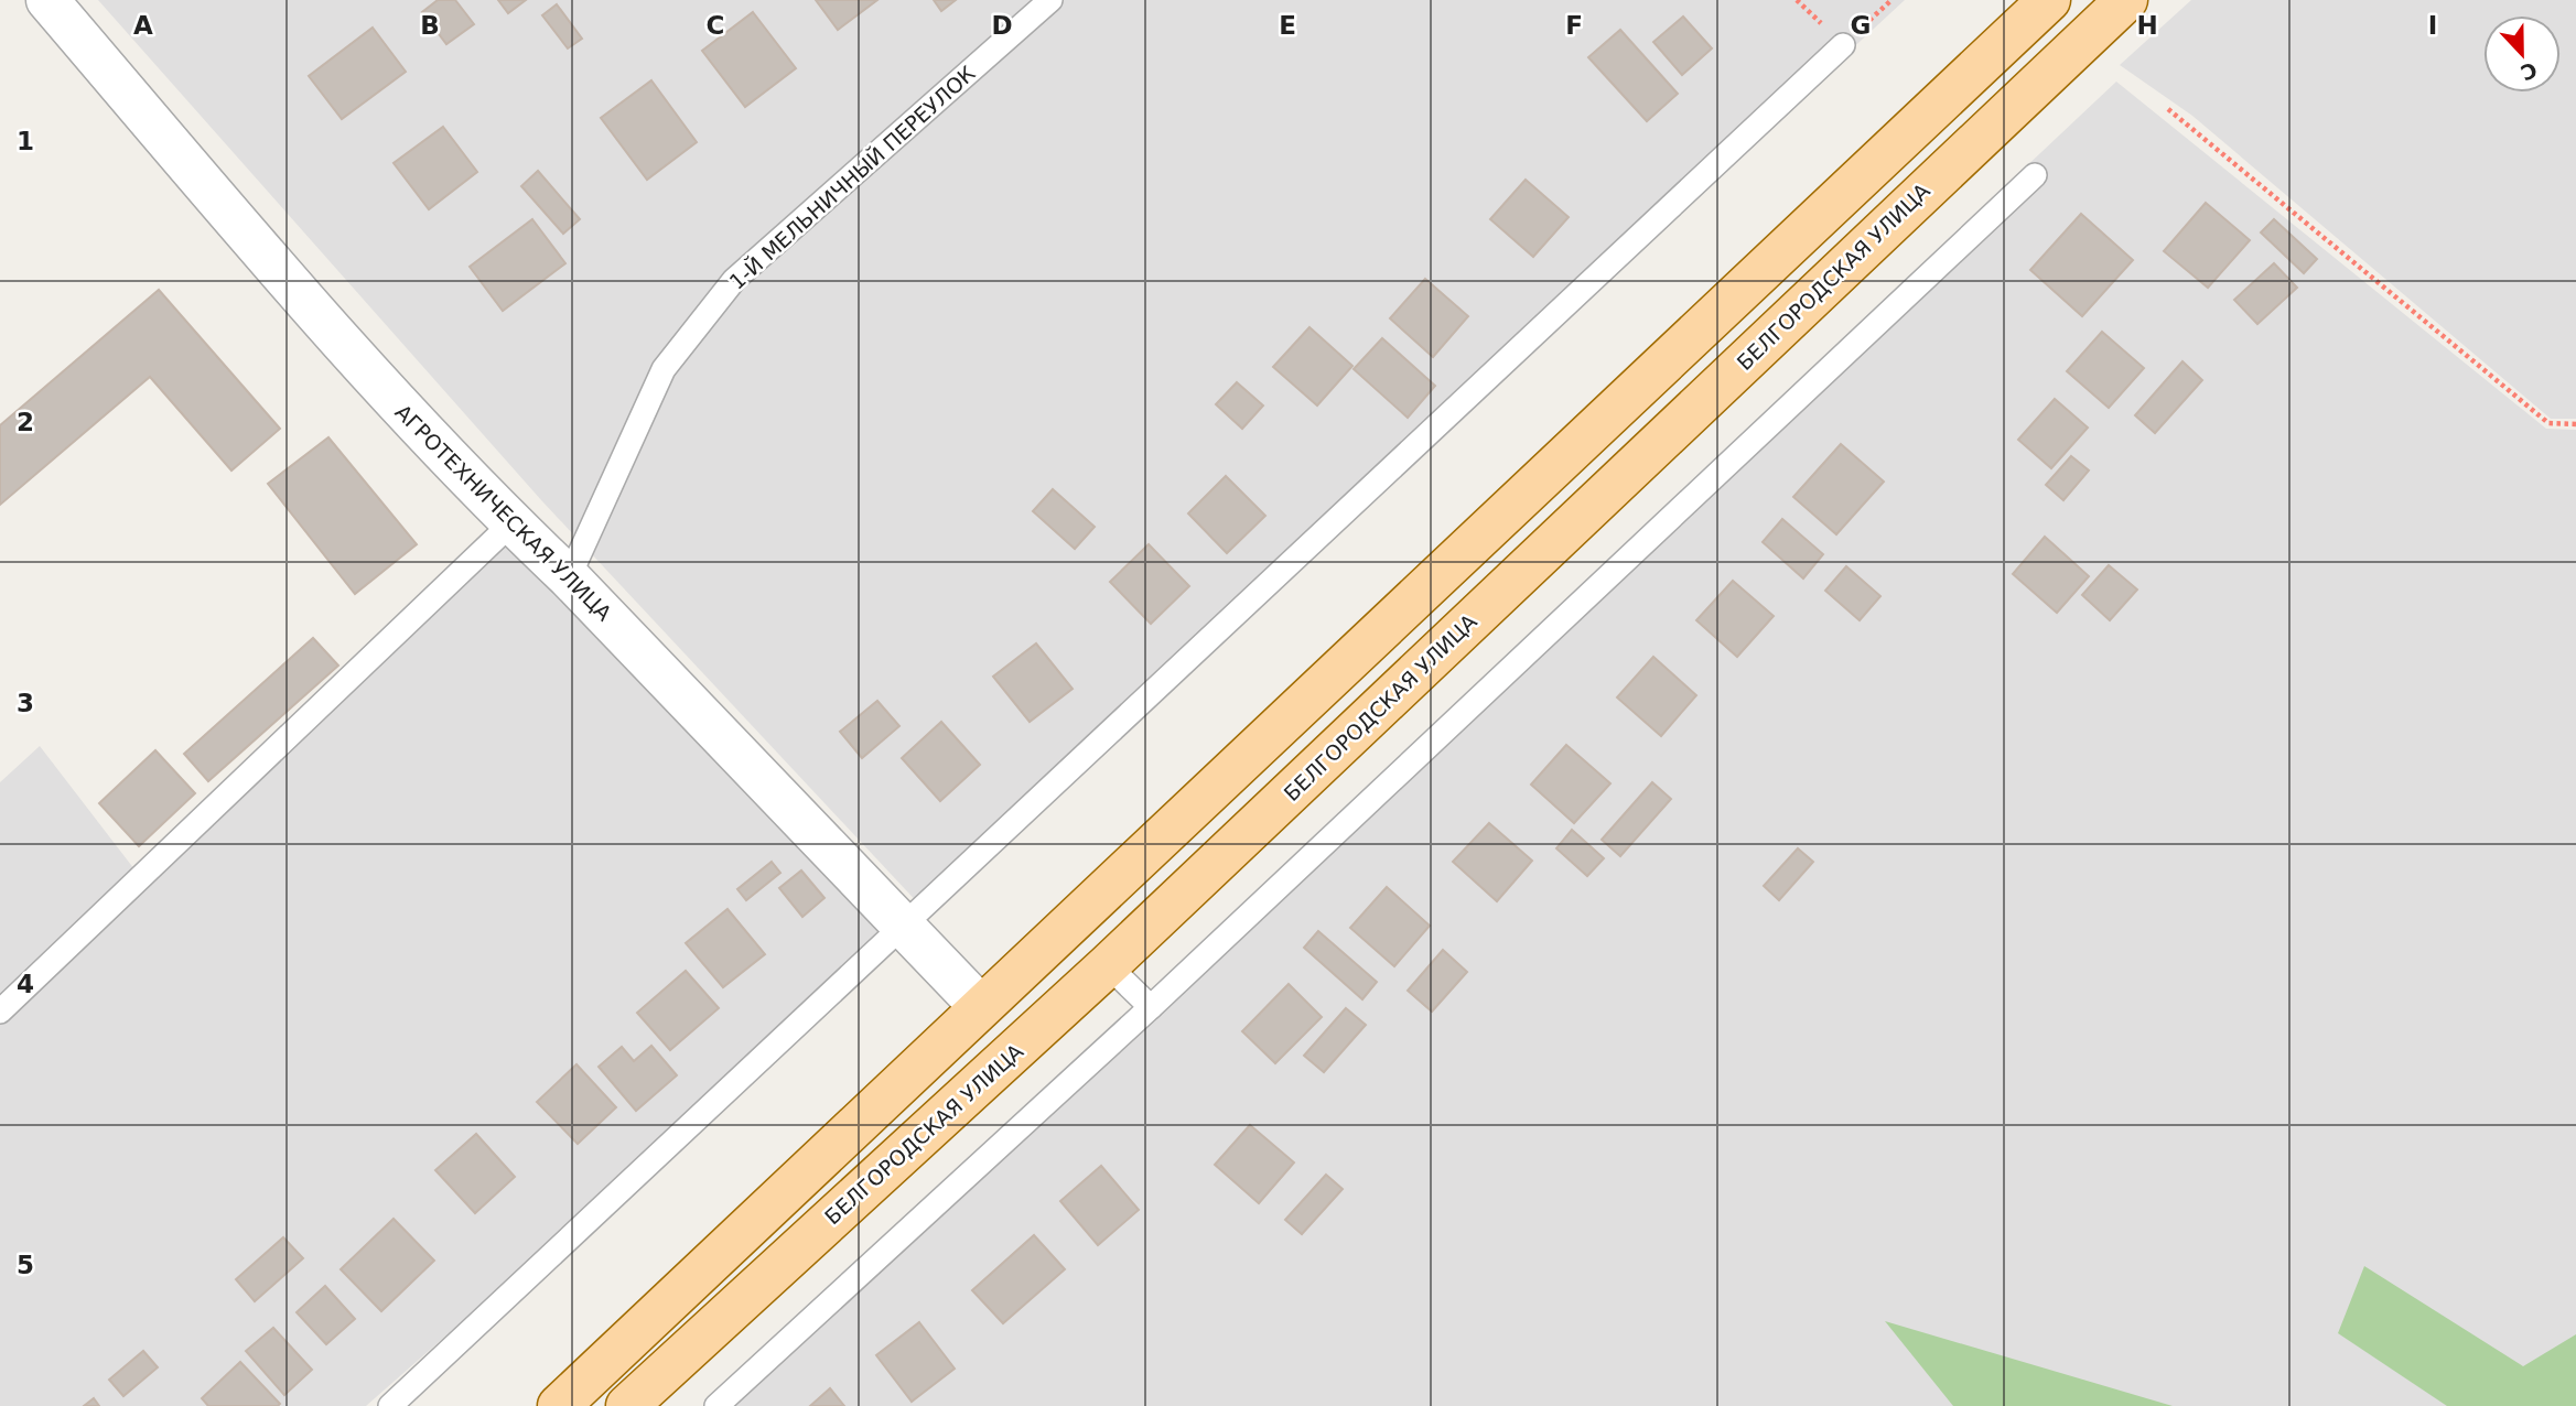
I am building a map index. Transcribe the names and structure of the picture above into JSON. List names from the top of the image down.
{
  "streets": {
    "main road": ["БЕЛГОРОДСКАЯ УЛИЦА"],
    "street": ["АГРОТЕХНИЧЕСКАЯ УЛИЦА"],
    "lane": ["1-Й МЕЛЬНИЧНЫЙ ПЕРЕУЛОК"]
  },
  "crossings": [
    ["1-Й МЕЛЬНИЧНЫЙ ПЕРЕУЛОК", "АГРОТЕХНИЧЕСКАЯ УЛИЦА"]
  ],
  "north": "bottom",
  "grid": {
    "columns": [
      "A",
      "B",
      "C",
      "D",
      "E",
      "F",
      "G",
      "H",
      "I"
    ],
    "rows": [
      "1",
      "2",
      "3",
      "4",
      "5"
    ]
  }
}
